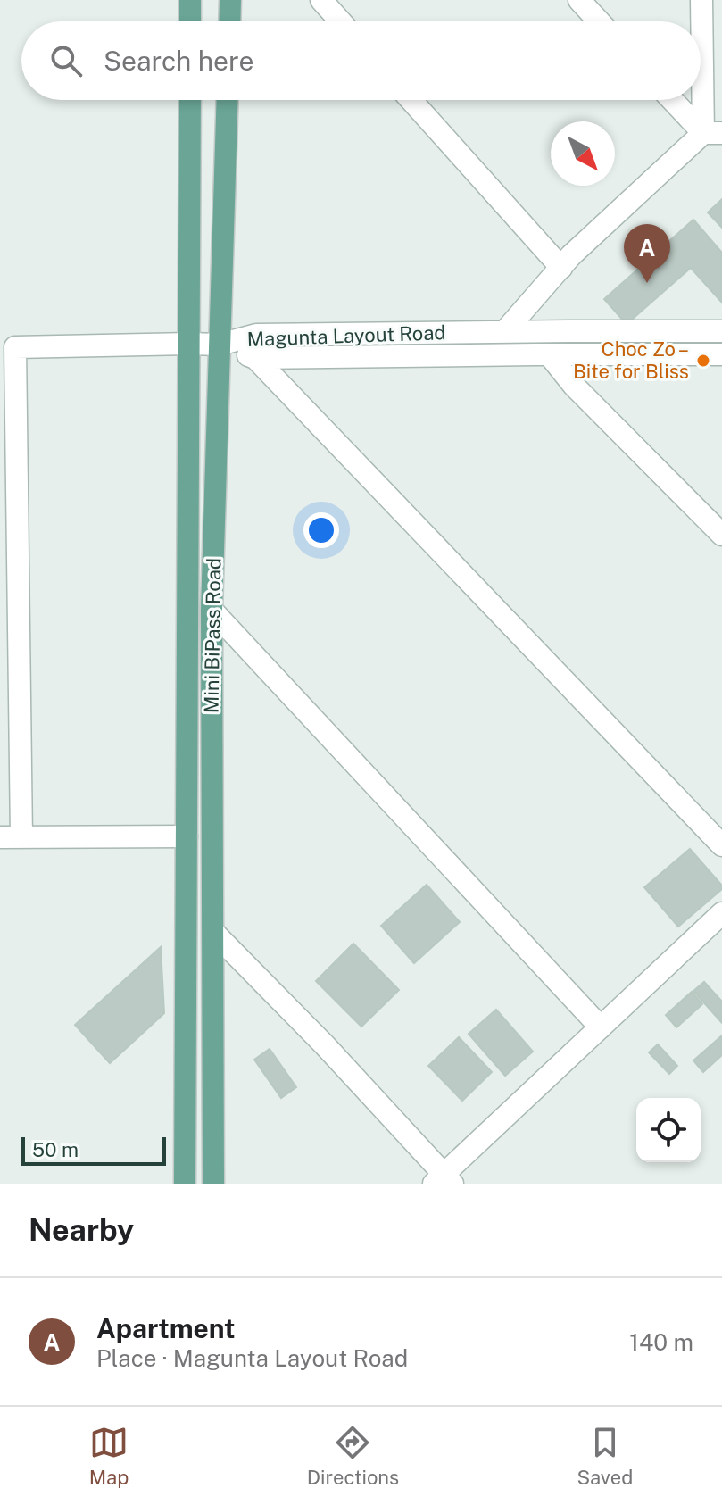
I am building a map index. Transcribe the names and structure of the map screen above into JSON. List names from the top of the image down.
{
  "streets": {
    "main road": ["Mini BiPass Road"],
    "street": ["Magunta Layout Road"]
  },
  "crossings": [
    ["Magunta Layout Road", "Mini BiPass Road"]
  ],
  "places": ["Choc Zo – Bite for Bliss"],
  "scale_bar": "50 m",
  "north": "bottom right",
  "page": {
    "search": "Search here",
    "pins": "A",
    "scale": "50 m",
    "heading": "Nearby",
    "list": [
      {
        "mark": "A",
        "name": "Apartment",
        "note": "Place · Magunta Layout Road",
        "value": "140 m"
      }
    ],
    "nav": ["Map", "Directions", "Saved"]
  }
}
